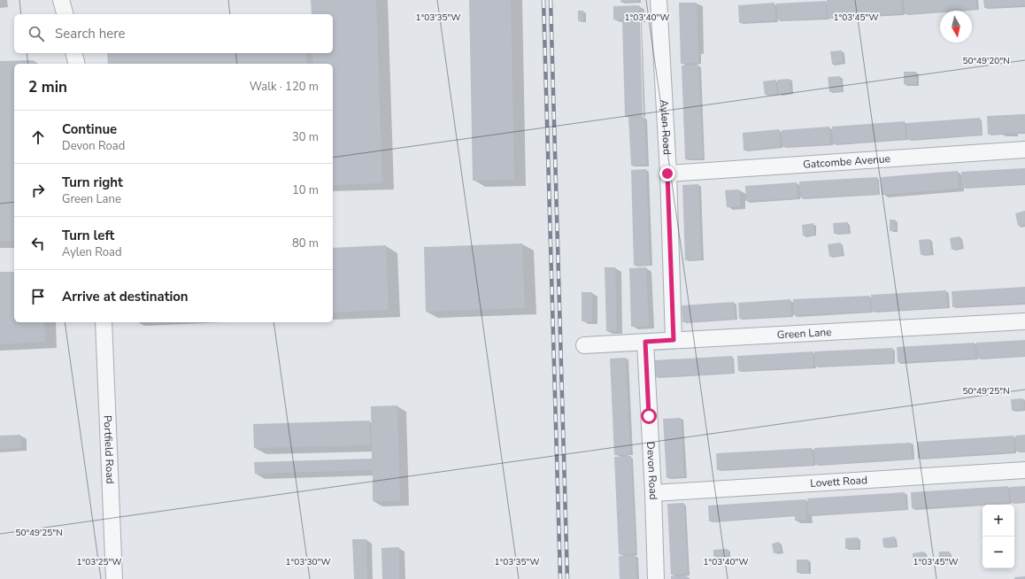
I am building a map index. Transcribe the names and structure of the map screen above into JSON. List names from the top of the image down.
{
  "streets": {
    "street": [
      "Aylen Road",
      "Gatcombe Avenue",
      "Green Lane",
      "Portfield Road",
      "Devon Road",
      "Lovett Road"
    ]
  },
  "crossings": [
    ["Aylen Road", "Gatcombe Avenue"],
    ["Aylen Road", "Green Lane"],
    ["Green Lane", "Devon Road"],
    ["Devon Road", "Lovett Road"]
  ],
  "north": "bottom",
  "page": {
    "search": "Search here",
    "heading": ["2 min", "Walk · 120 m"],
    "list": [
      ["Continue", "Devon Road", "30 m"],
      ["Turn right", "Green Lane", "10 m"],
      ["Turn left", "Aylen Road", "80 m"],
      "Arrive at destination"
    ],
    "map_buttons": ["+", "−"]
  },
  "coordinates": [
    "1°03'35\"W",
    "1°03'40\"W",
    "1°03'45\"W",
    "50°49'20\"N",
    "50°49'25\"N",
    "1°03'25\"W",
    "1°03'30\"W"
  ]
}
